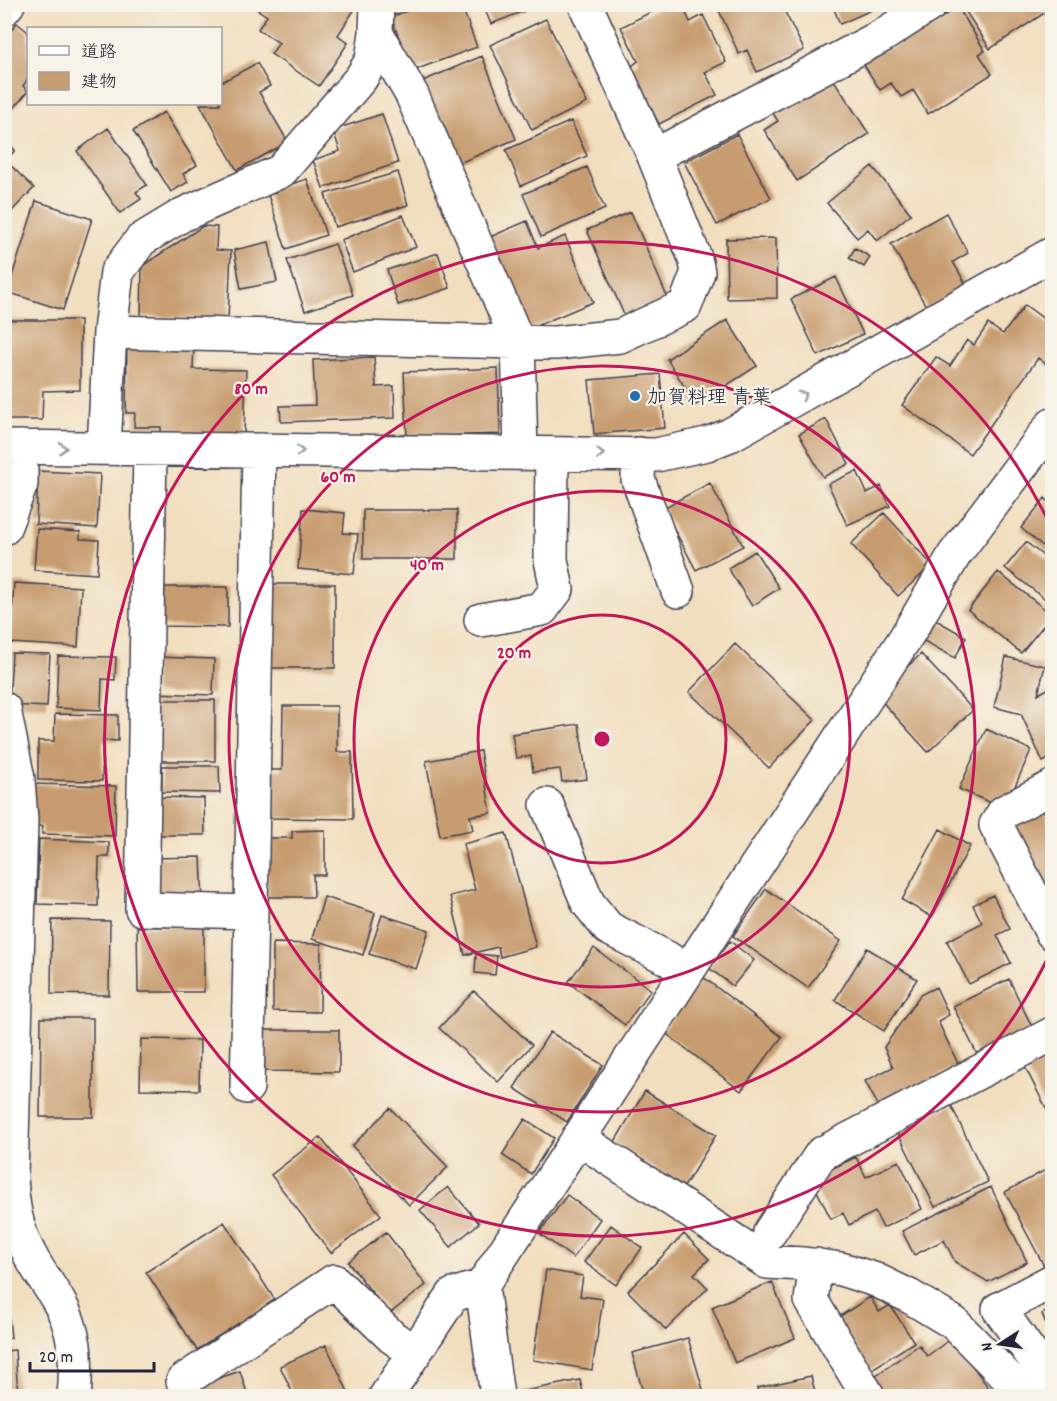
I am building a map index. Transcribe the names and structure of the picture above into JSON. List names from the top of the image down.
{
  "places": ["加賀料理 青葉"],
  "legend": ["道路", "建物"],
  "scale_bar": "20 m",
  "north": "left",
  "rings": [
    "80 m",
    "60 m",
    "40 m",
    "20 m"
  ]
}
